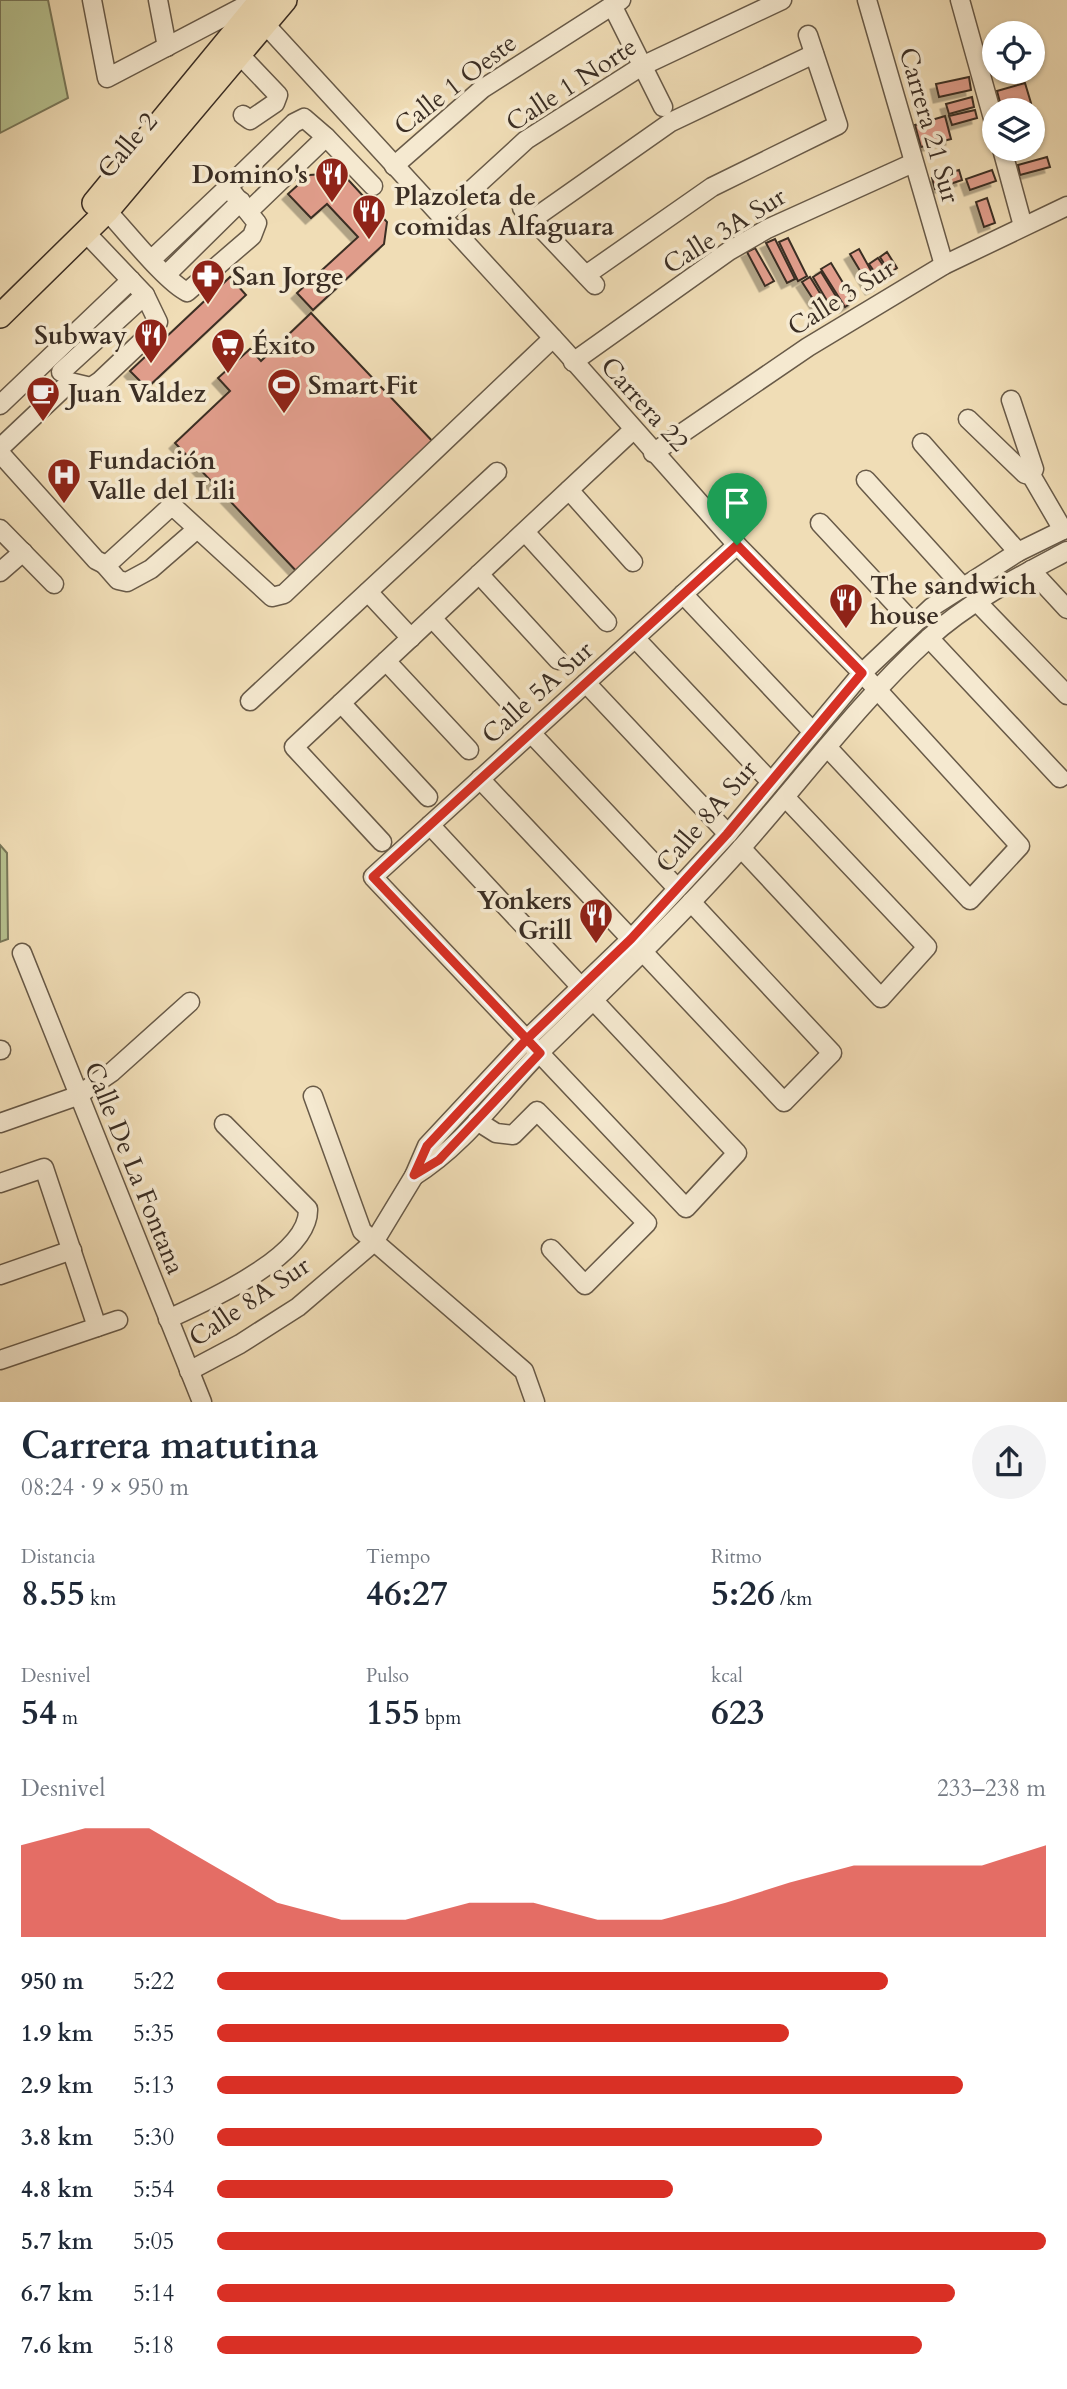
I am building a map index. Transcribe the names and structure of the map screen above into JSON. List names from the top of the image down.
{
  "streets": {
    "main road": ["Calle 2"],
    "street": [
      "Calle 1 Oeste",
      "Calle 1 Norte",
      "Carrera 21 Sur",
      "Calle 3A Sur",
      "Calle 3 Sur",
      "Carrera 22",
      "Calle 5A Sur",
      "Calle 8A Sur",
      "Calle De La Fontana"
    ]
  },
  "crossings": [
    ["Calle 1 Oeste", "Carrera 22"],
    ["Calle 1 Norte", "Carrera 22"],
    ["Carrera 21 Sur", "Calle 3A Sur"],
    ["Carrera 21 Sur", "Calle 3 Sur"],
    ["Calle 2", "Carrera 22"],
    ["Calle 3A Sur", "Carrera 22"],
    ["Calle 3 Sur", "Carrera 22"],
    ["Carrera 22", "Calle 5A Sur"],
    ["Carrera 22", "Calle 8A Sur"],
    ["Calle 5A Sur", "Calle 8A Sur"],
    ["Calle 8A Sur", "Calle De La Fontana"]
  ],
  "places": {
    "restaurant": [
      "Domino's",
      "Plazoleta de comidas Alfaguara",
      "Subway",
      "The sandwich house",
      "Yonkers Grill"
    ],
    "pharmacy": ["San Jorge"],
    "supermarket": ["Éxito"],
    "sports": ["Smart Fit"],
    "cafe": ["Juan Valdez"],
    "hospital": ["Fundación Valle del Lili"]
  },
  "page": {
    "heading": ["Carrera matutina", "08:24 · 9 × 950 m"],
    "stats": [
      ["Distancia", "8.55 km"],
      ["Tiempo", "46:27"],
      ["Ritmo", "5:26 /km"],
      ["Desnivel", "54 m"],
      ["Pulso", "155 bpm"],
      ["kcal", "623"]
    ],
    "chart": ["Desnivel", "233–238 m"],
    "list": [
      {
        "name": "950 m",
        "note": "5:22"
      },
      {
        "name": "1.9 km",
        "note": "5:35"
      },
      {
        "name": "2.9 km",
        "note": "5:13"
      },
      {
        "name": "3.8 km",
        "note": "5:30"
      },
      {
        "name": "4.8 km",
        "note": "5:54"
      },
      {
        "name": "5.7 km",
        "note": "5:05"
      },
      {
        "name": "6.7 km",
        "note": "5:14"
      },
      {
        "name": "7.6 km",
        "note": "5:18"
      }
    ]
  }
}
